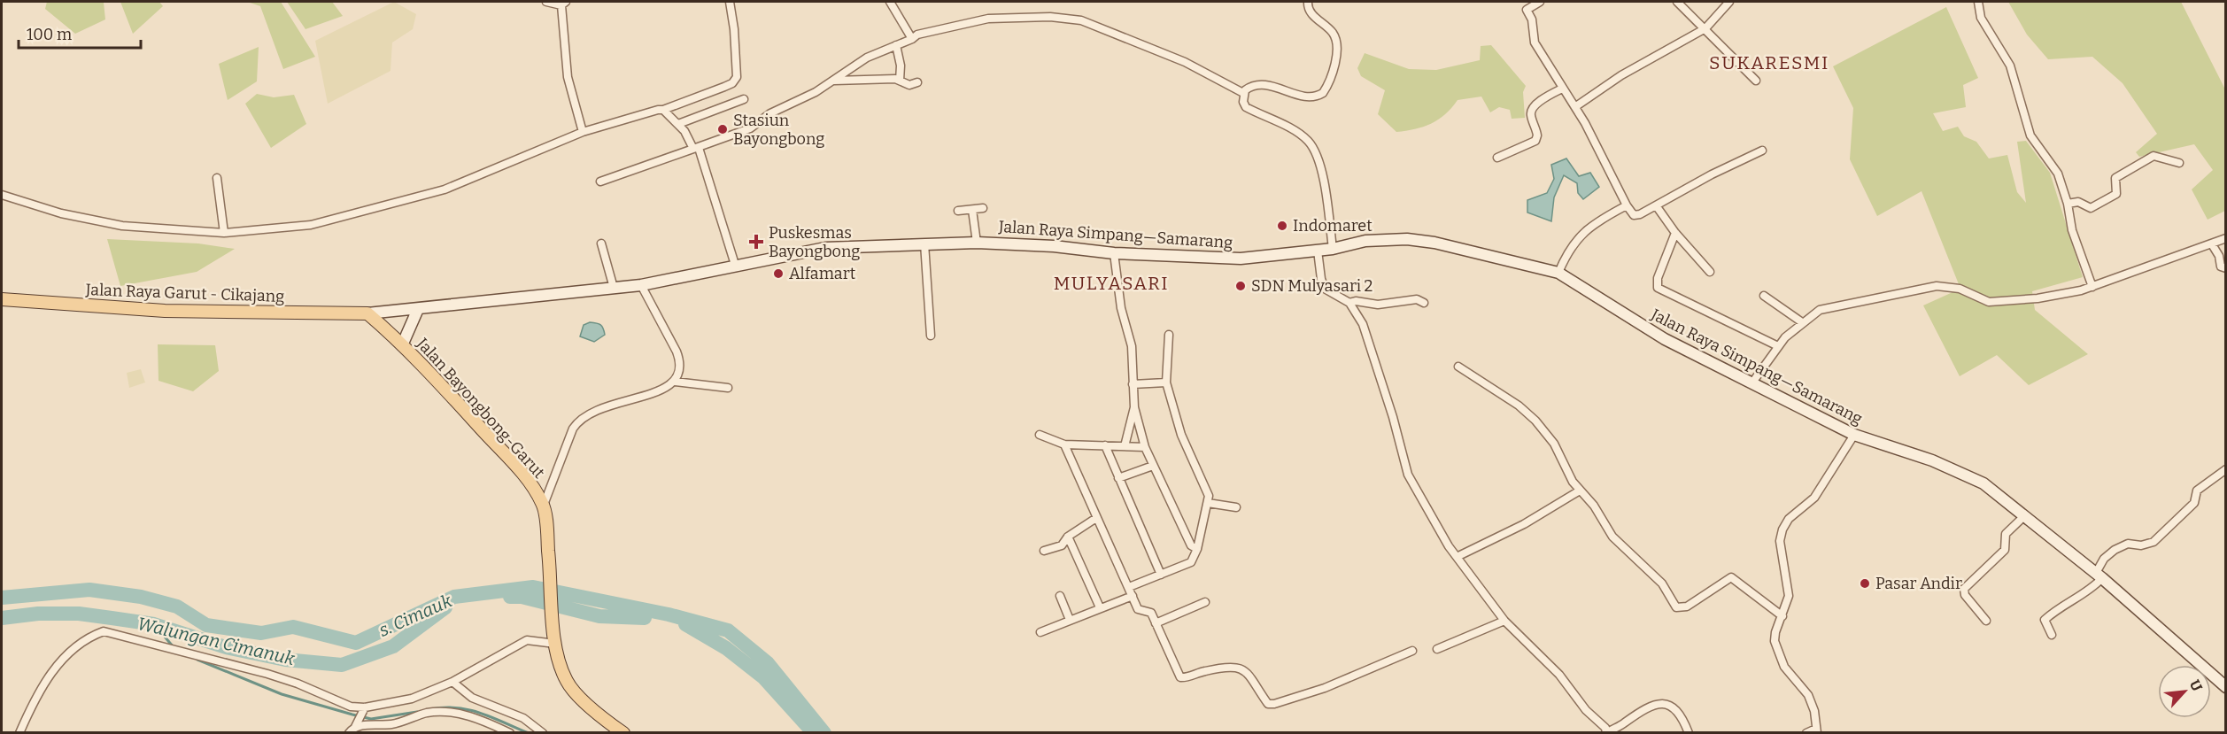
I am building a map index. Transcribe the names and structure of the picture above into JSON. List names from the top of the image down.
{
  "streets": {
    "main road": ["Jalan Raya Simpang—Samarang", "Jalan Raya Garut - Cikajang", "Jalan Bayongbong-Garut"]
  },
  "crossings": [
    ["Jalan Raya Simpang—Samarang", "Jalan Raya Garut - Cikajang"],
    ["Jalan Raya Simpang—Samarang", "Jalan Bayongbong-Garut"],
    ["Jalan Raya Garut - Cikajang", "Jalan Bayongbong-Garut"]
  ],
  "districts": ["SUKARESMI", "MULYASARI"],
  "water": ["s. Cimauk", "Walungan Cimanuk"],
  "places": {
    "other": [
      "Stasiun Bayongbong",
      "Indomaret",
      "Alfamart",
      "SDN Mulyasari 2",
      "Pasar Andir"
    ],
    "health": ["Puskesmas Bayongbong"]
  },
  "scale_bar": "100 m",
  "north": "top right"
}
